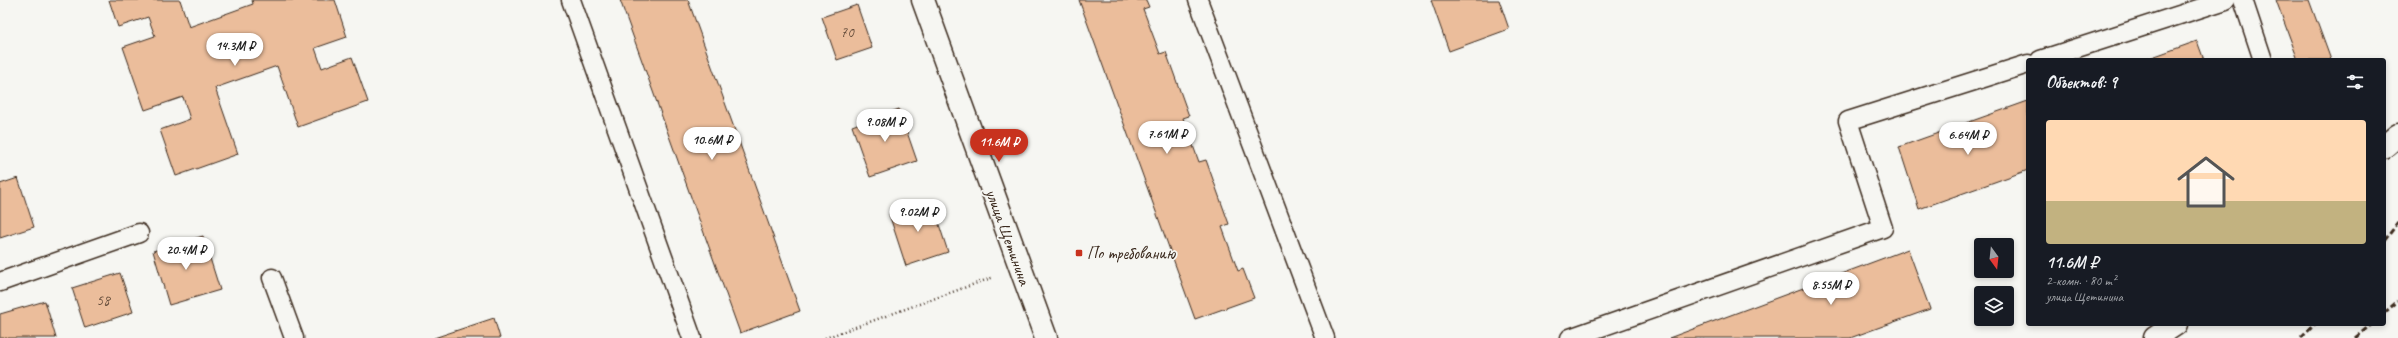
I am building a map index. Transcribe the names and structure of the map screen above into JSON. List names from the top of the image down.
{
  "streets": {
    "street": ["улица Щетинина"]
  },
  "places": {
    "transit": ["По требованию"]
  },
  "house_numbers": ["70", "58"],
  "north": "bottom",
  "page": {
    "price": [
      "14.3M ₽",
      "9.08M ₽",
      "7.61M ₽",
      "6.64M ₽",
      "10.6M ₽",
      "11.6M ₽",
      "9.02M ₽",
      "20.4M ₽",
      "8.55M ₽"
    ],
    "heading": "Объектов: 9",
    "list": [
      {
        "name": "11.6M ₽",
        "note": "2-комн. · 80 m² · улица Щетинина"
      }
    ]
  }
}
